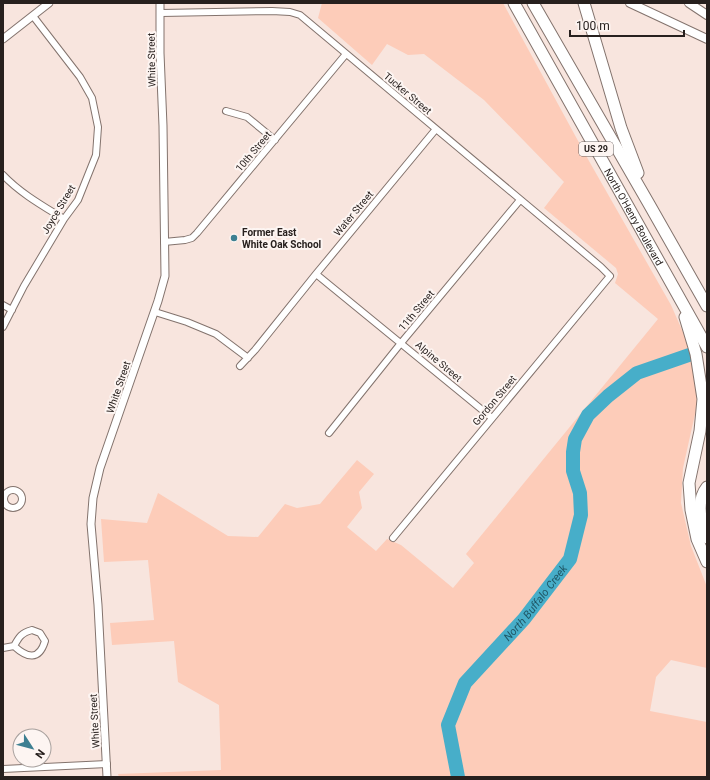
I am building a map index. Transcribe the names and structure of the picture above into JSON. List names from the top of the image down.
{
  "streets": {
    "highway": ["US 29", "North O'Henry Boulevard"],
    "street": [
      "White Street",
      "Tucker Street",
      "10th Street",
      "Joyce Street",
      "Water Street",
      "11th Street",
      "Alpine Street",
      "Gordon Street"
    ]
  },
  "crossings": [
    ["White Street", "Tucker Street"],
    ["White Street", "10th Street"],
    ["Tucker Street", "10th Street"],
    ["Tucker Street", "Water Street"],
    ["Tucker Street", "11th Street"],
    ["Tucker Street", "Gordon Street"],
    ["Water Street", "Alpine Street"],
    ["11th Street", "Alpine Street"],
    ["Alpine Street", "Gordon Street"]
  ],
  "water": ["North Buffalo Creek"],
  "places": ["Former East White Oak School"],
  "scale_bar": "100 m",
  "north": "bottom right"
}
